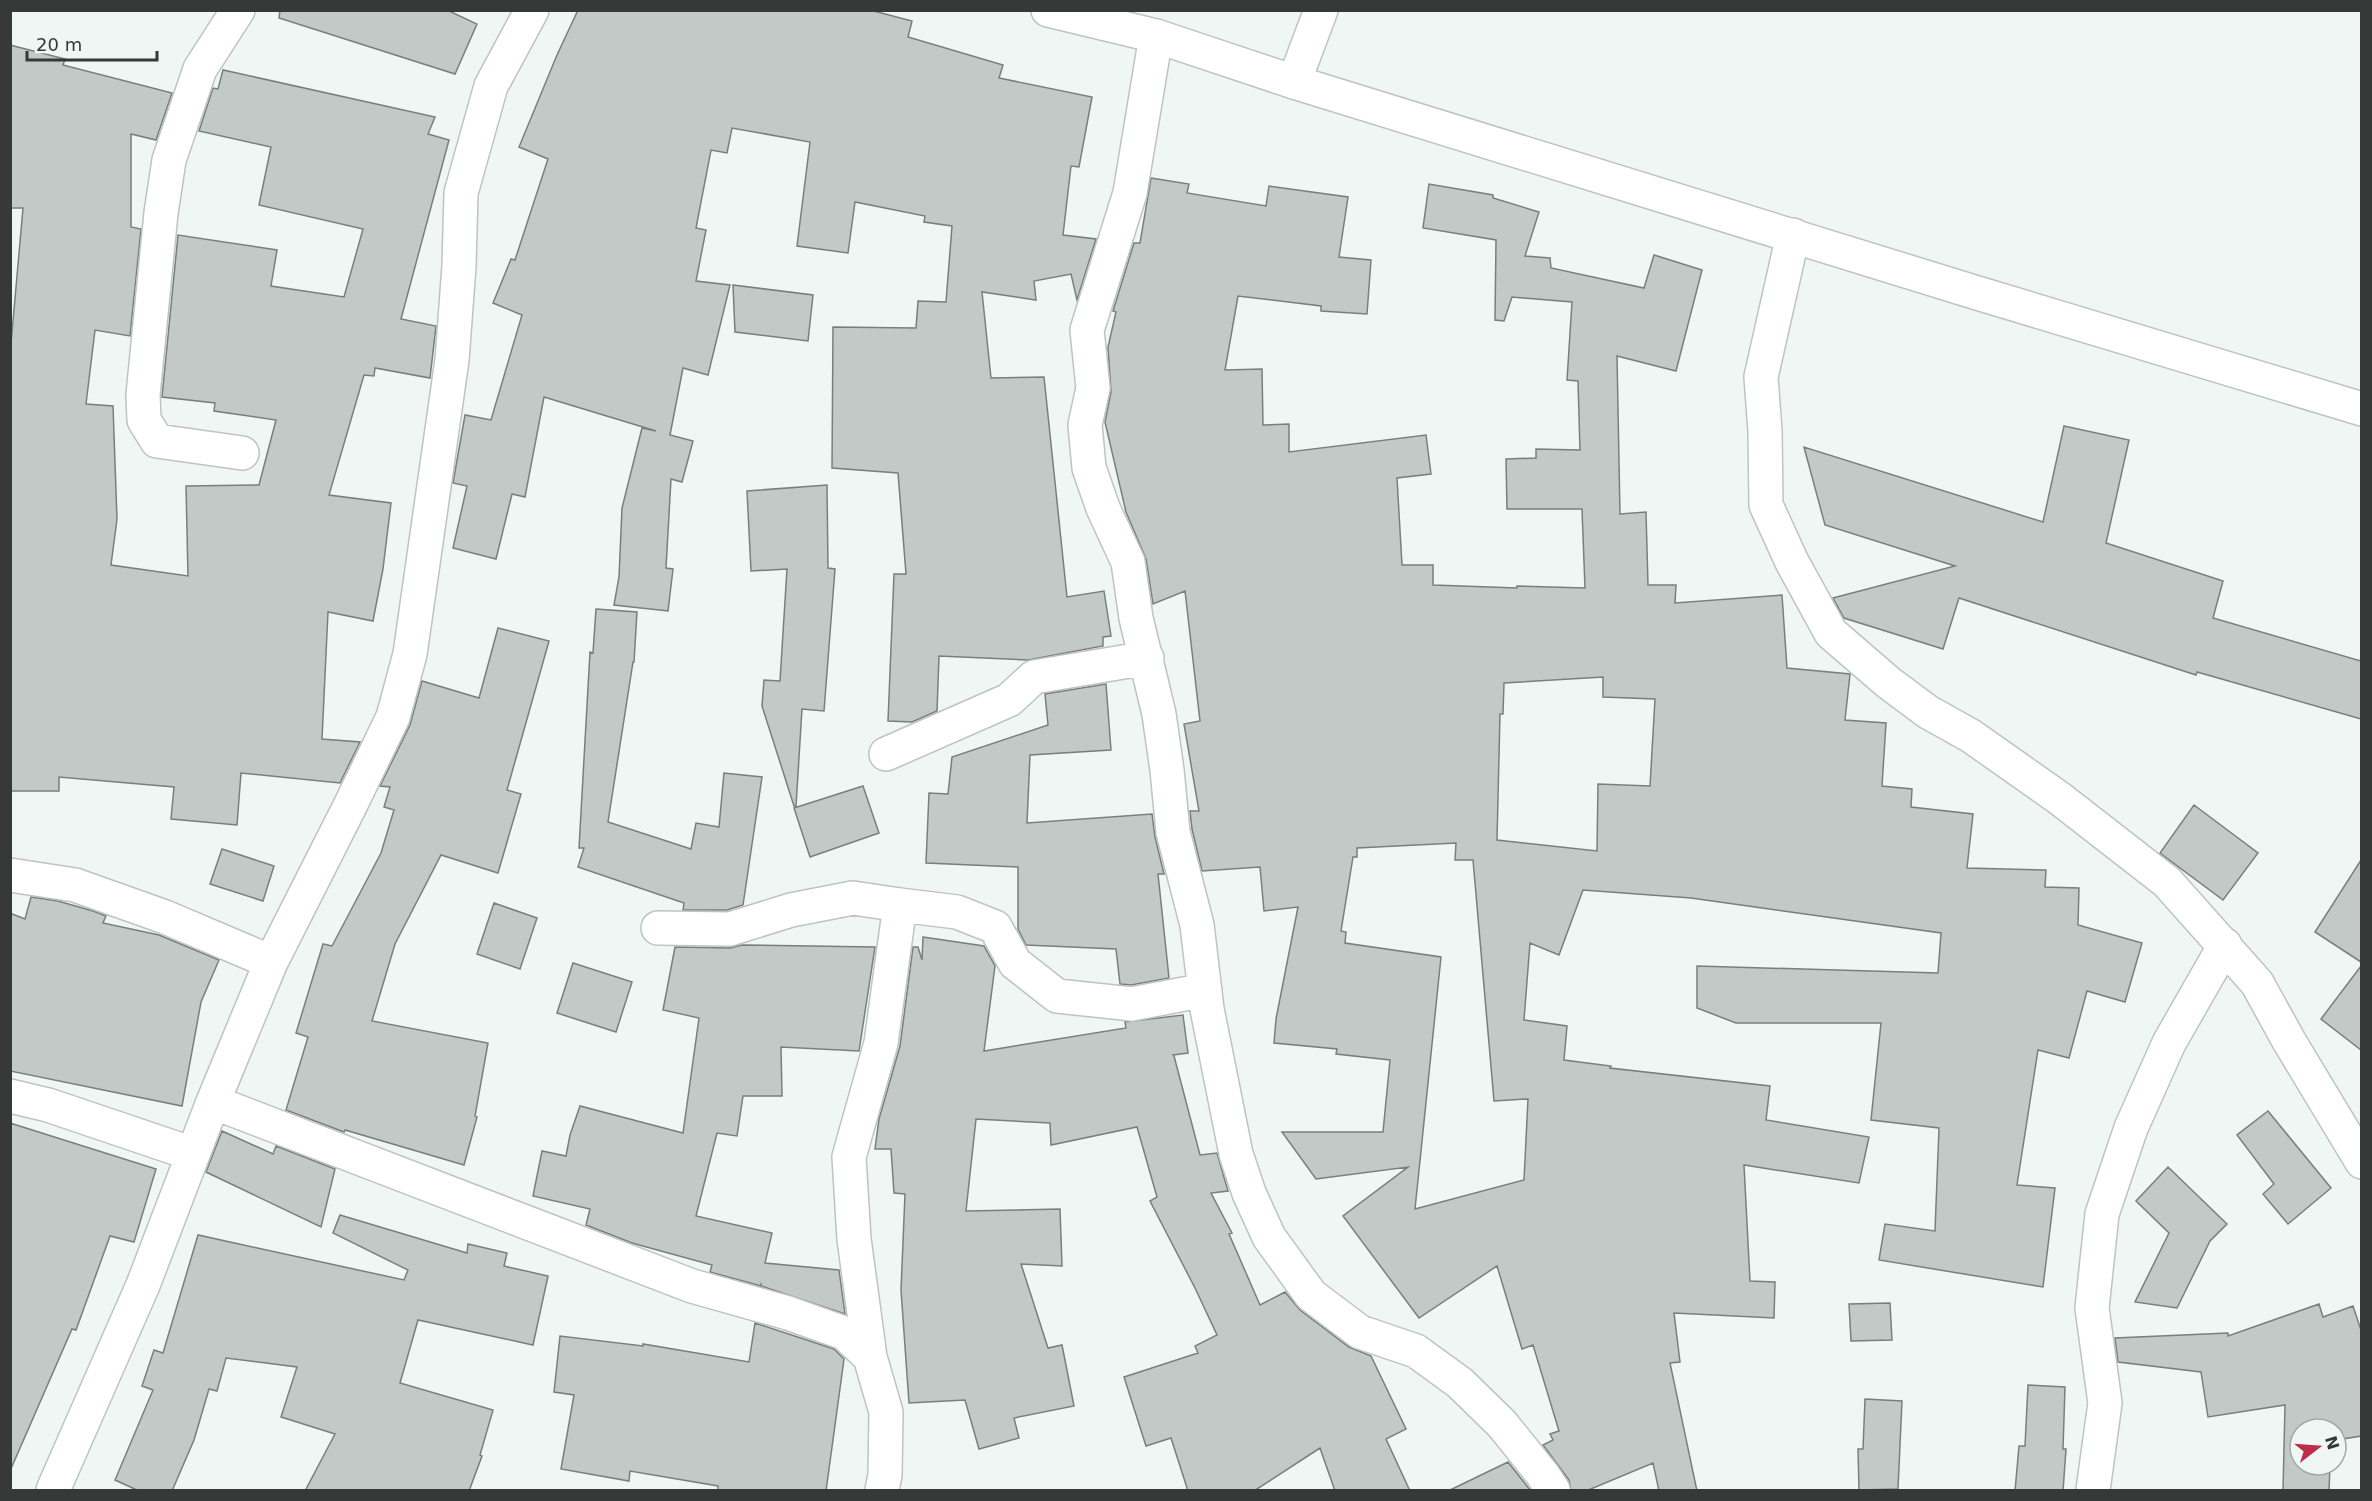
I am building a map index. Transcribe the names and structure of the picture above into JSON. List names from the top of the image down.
{
  "scale_bar": "20 m",
  "north": "right"
}
